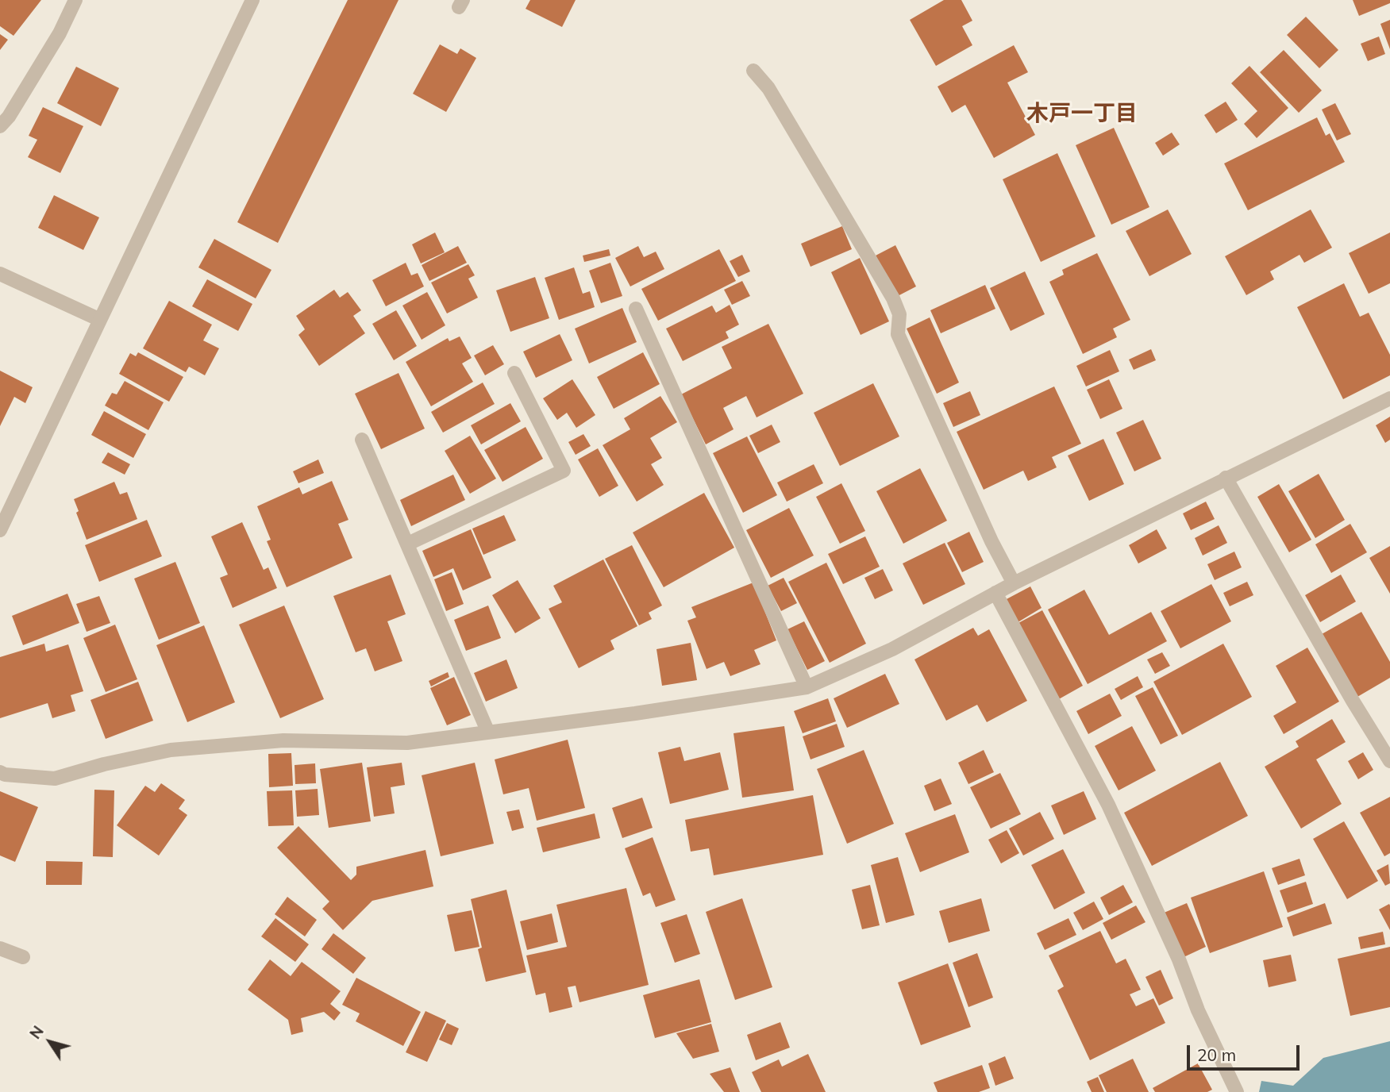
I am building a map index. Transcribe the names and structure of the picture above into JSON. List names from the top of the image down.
{
  "districts": ["木戸一丁目"],
  "scale_bar": "20 m",
  "north": "top left"
}
